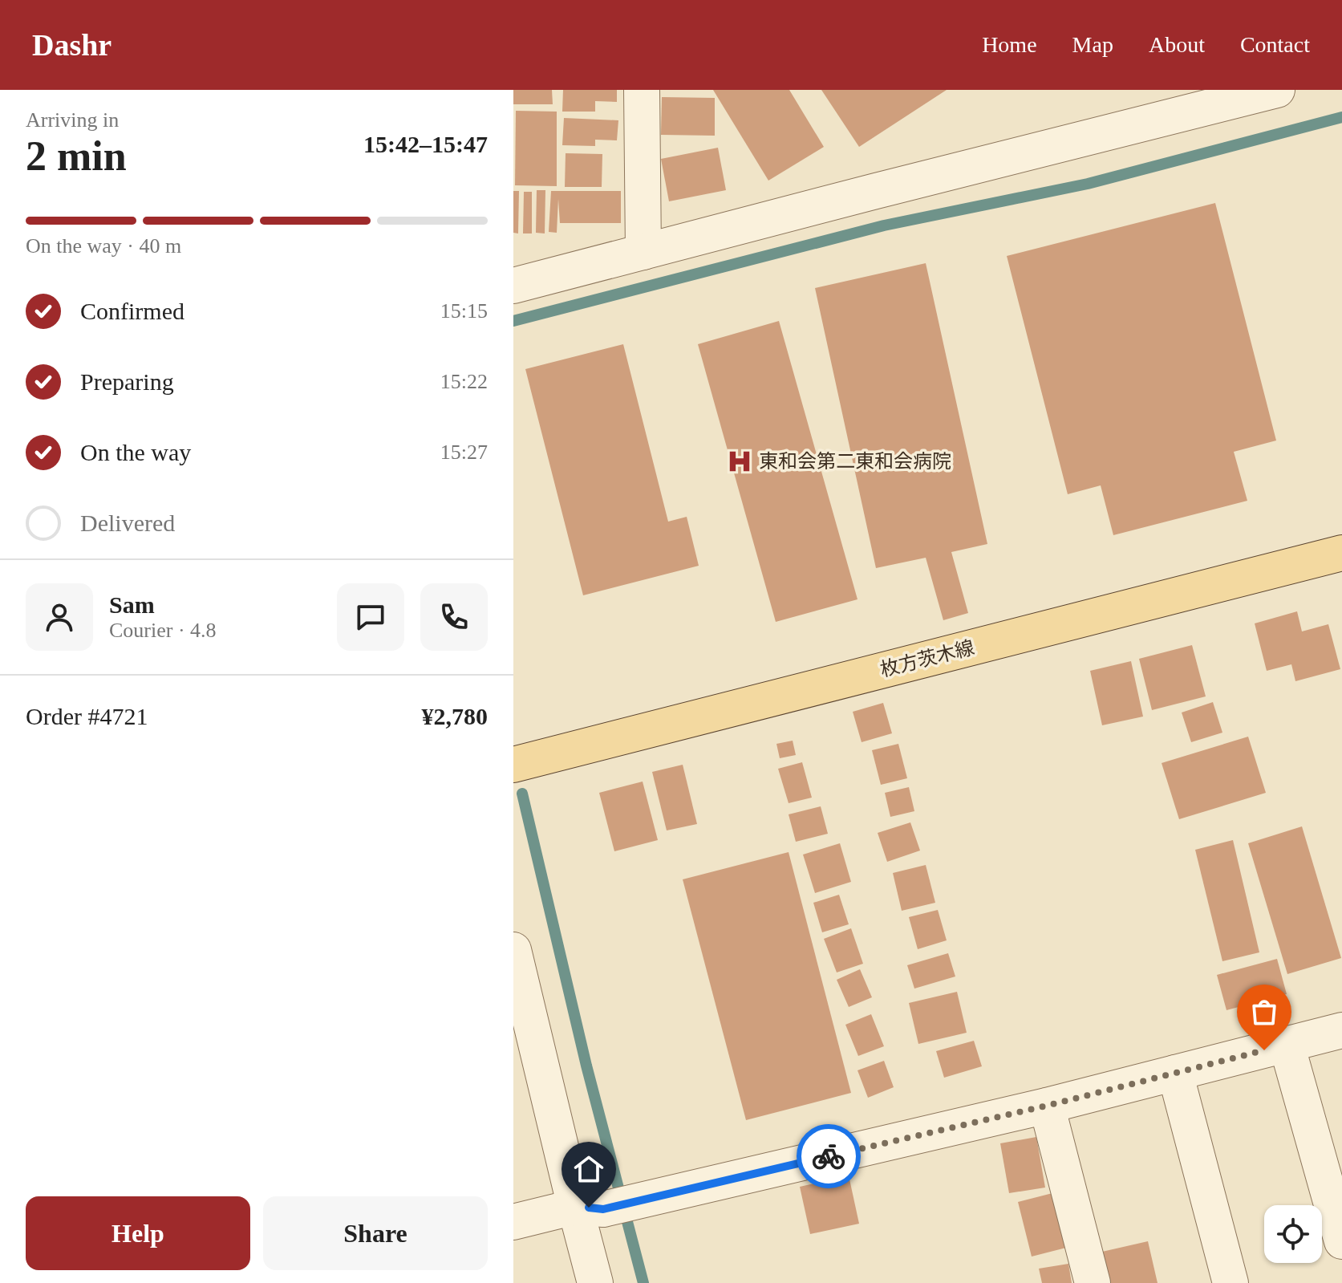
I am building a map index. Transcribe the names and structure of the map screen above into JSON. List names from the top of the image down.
{
  "streets": {
    "main road": ["枚方茨木線"]
  },
  "places": {
    "hospital": ["東和会第二東和会病院"]
  },
  "page": {
    "header": "Dashr",
    "nav": [
      "Home",
      "Map",
      "About",
      "Contact"
    ],
    "heading": ["2 min", "Arriving in", "15:42–15:47"],
    "panel": [
      "Sam",
      "Courier · 4.8",
      "Order #4721",
      "¥2,780"
    ],
    "bar": "On the way · 40 m",
    "list": [
      ["Confirmed", "15:15"],
      ["Preparing", "15:22"],
      ["On the way", "15:27"],
      "Delivered"
    ],
    "buttons": ["Help", "Share"]
  }
}
